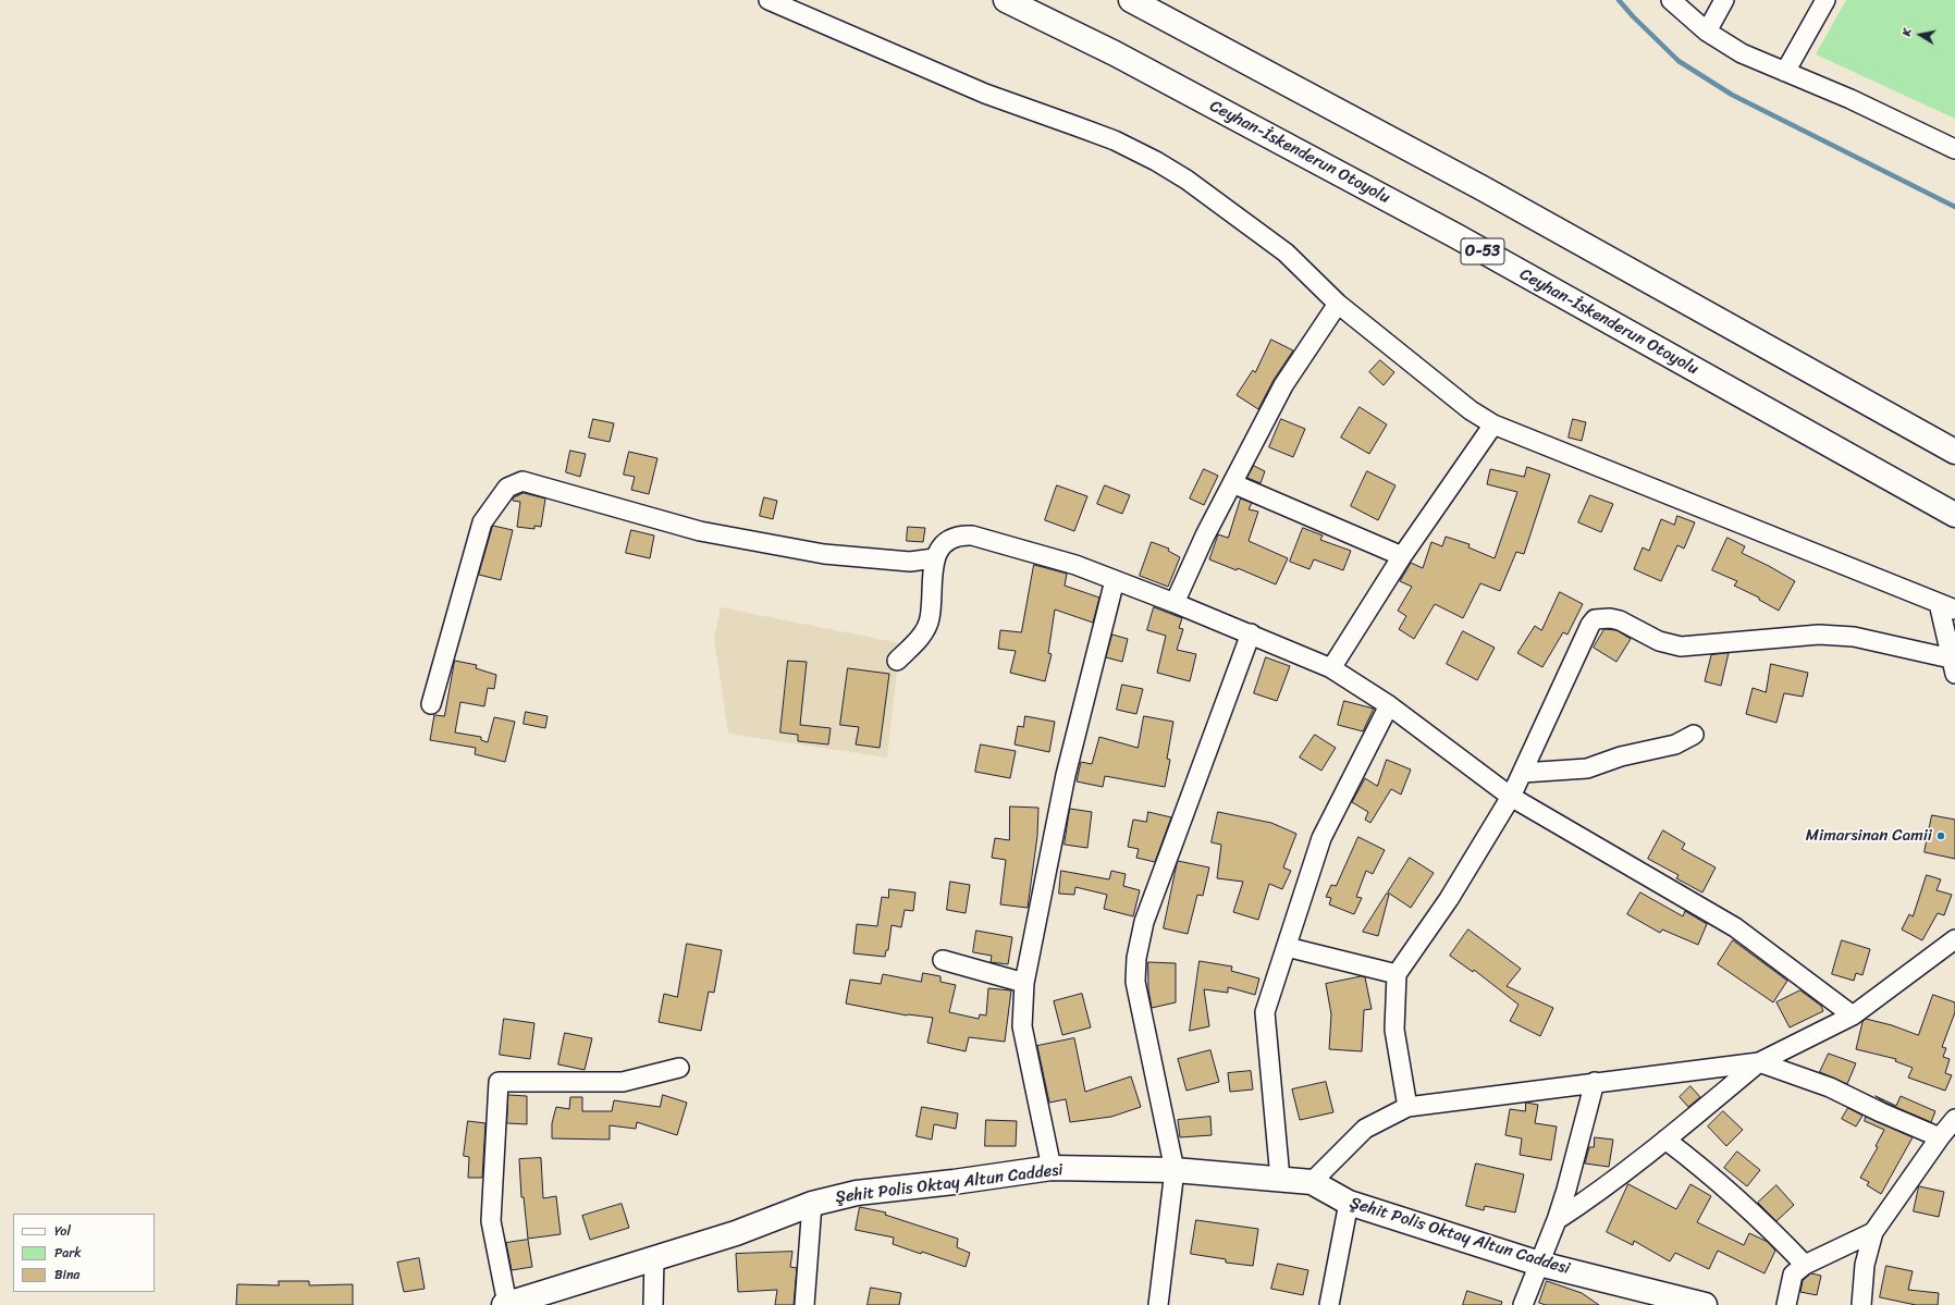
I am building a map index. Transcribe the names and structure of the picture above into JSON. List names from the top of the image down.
{
  "streets": {
    "main road": ["Ceyhan-İskenderun Otoyolu", "O-53", "Şehit Polis Oktay Altun Caddesi"]
  },
  "places": ["Mimarsinan Camii"],
  "legend": ["Yol", "Park", "Bina"],
  "north": "left"
}
